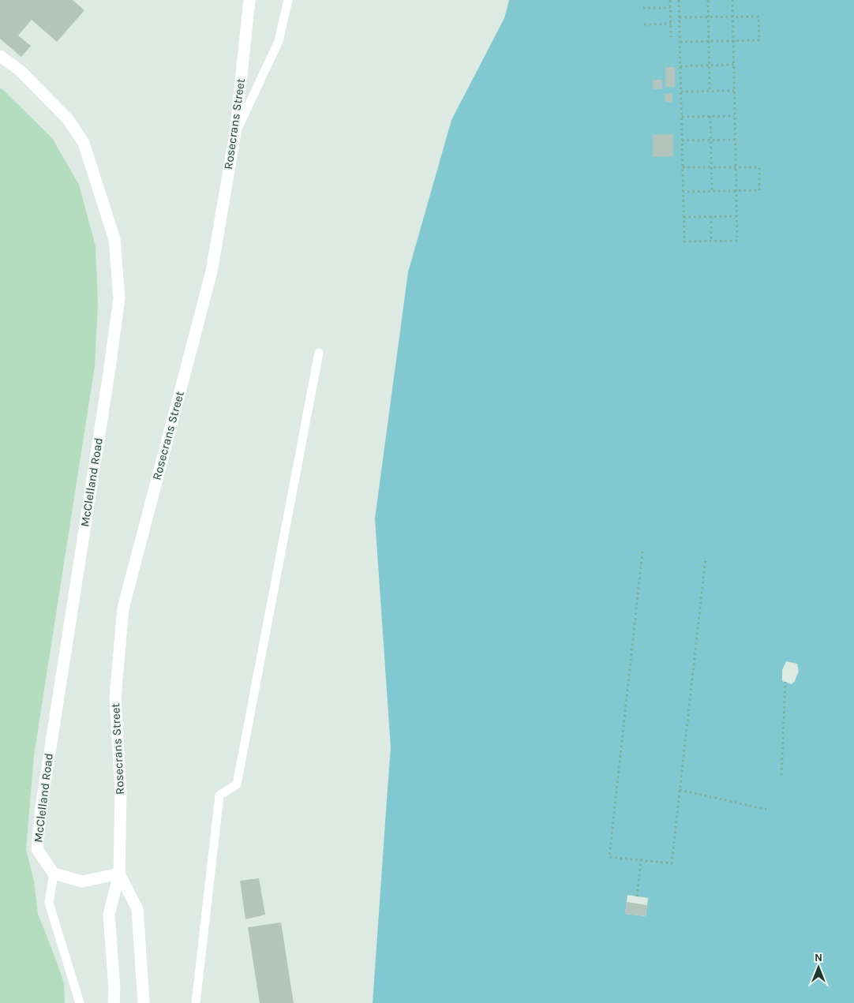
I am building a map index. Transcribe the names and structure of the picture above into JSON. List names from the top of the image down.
{
  "streets": {
    "street": ["Rosecrans Street", "McClelland Road"]
  },
  "north": "top"
}
